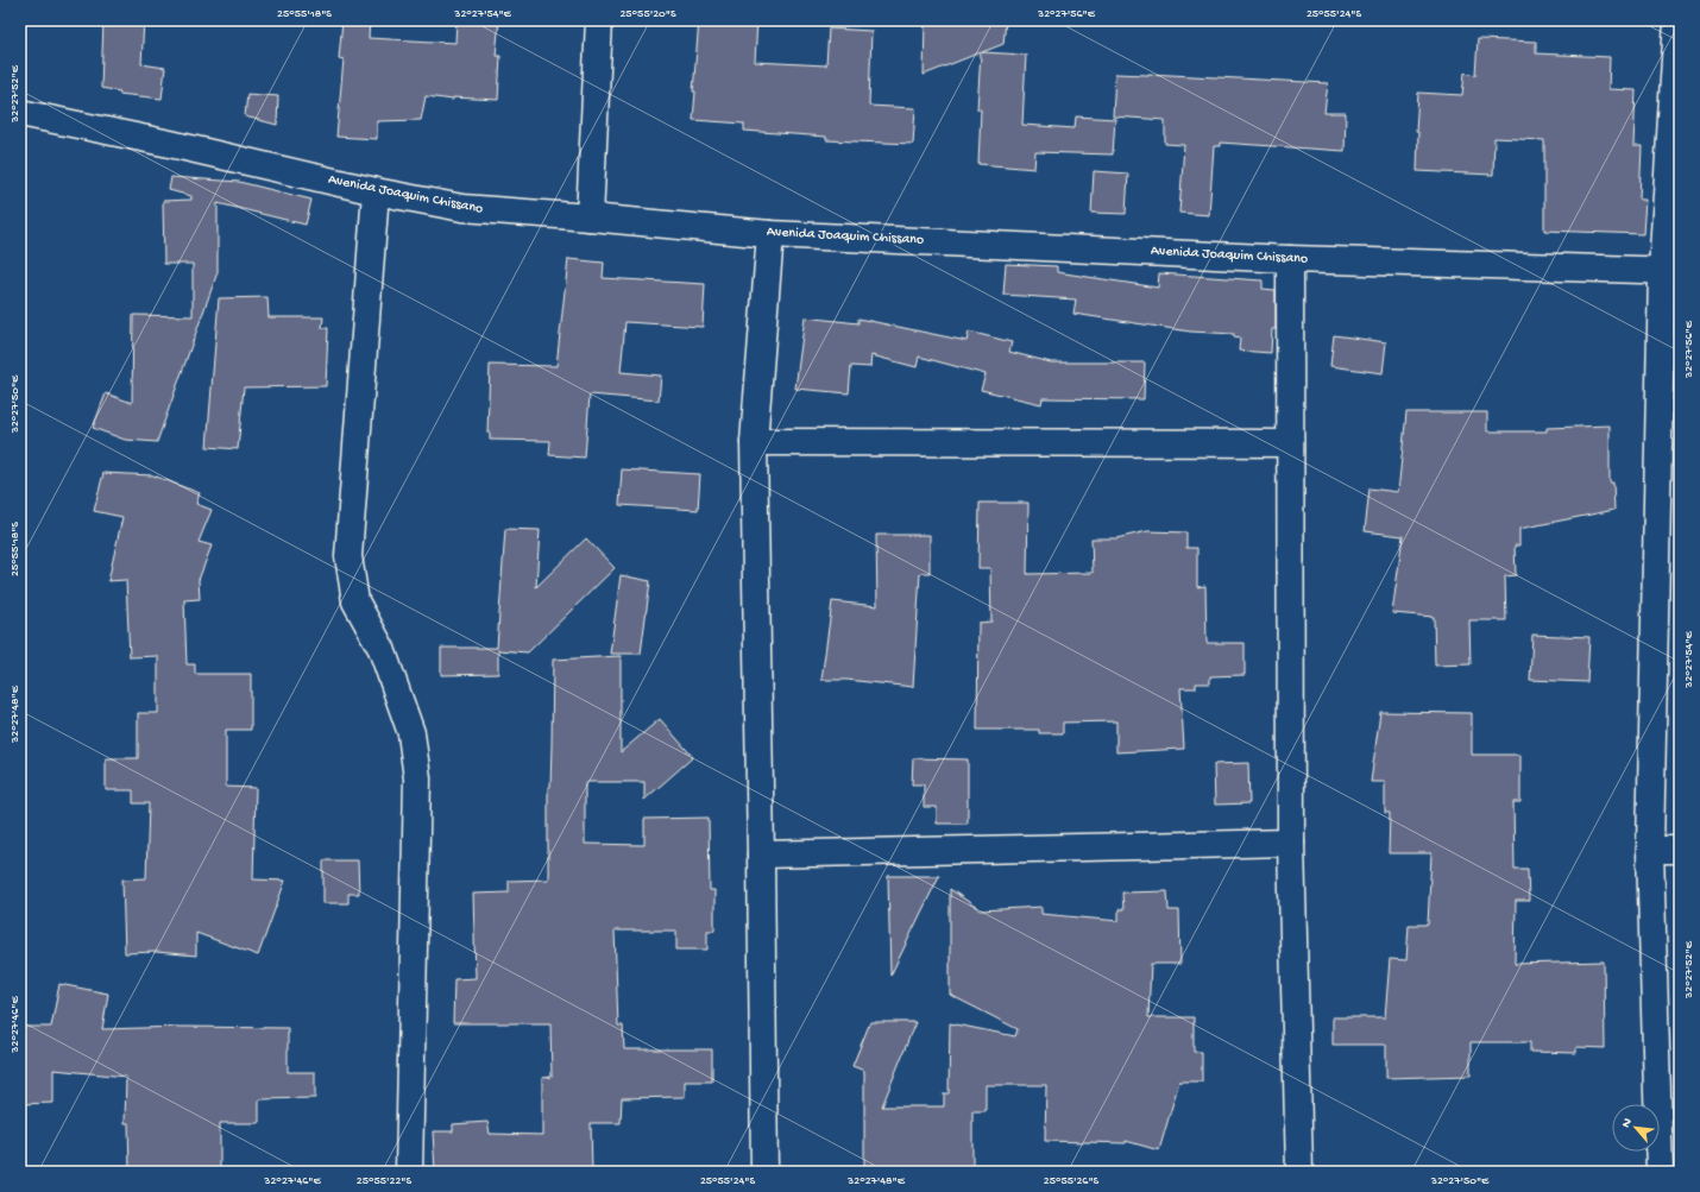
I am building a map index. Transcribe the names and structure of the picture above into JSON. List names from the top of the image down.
{
  "streets": {
    "street": ["Avenida Joaquim Chissano"]
  },
  "north": "top left",
  "coordinates": [
    "25°55'18\"S",
    "32°27'54\"E",
    "25°55'20\"S",
    "32°27'56\"E",
    "25°55'24\"S",
    "32°27'52\"E",
    "32°27'50\"E",
    "32°27'48\"E",
    "32°27'46\"E",
    "25°55'22\"S",
    "25°55'26\"S"
  ]
}
